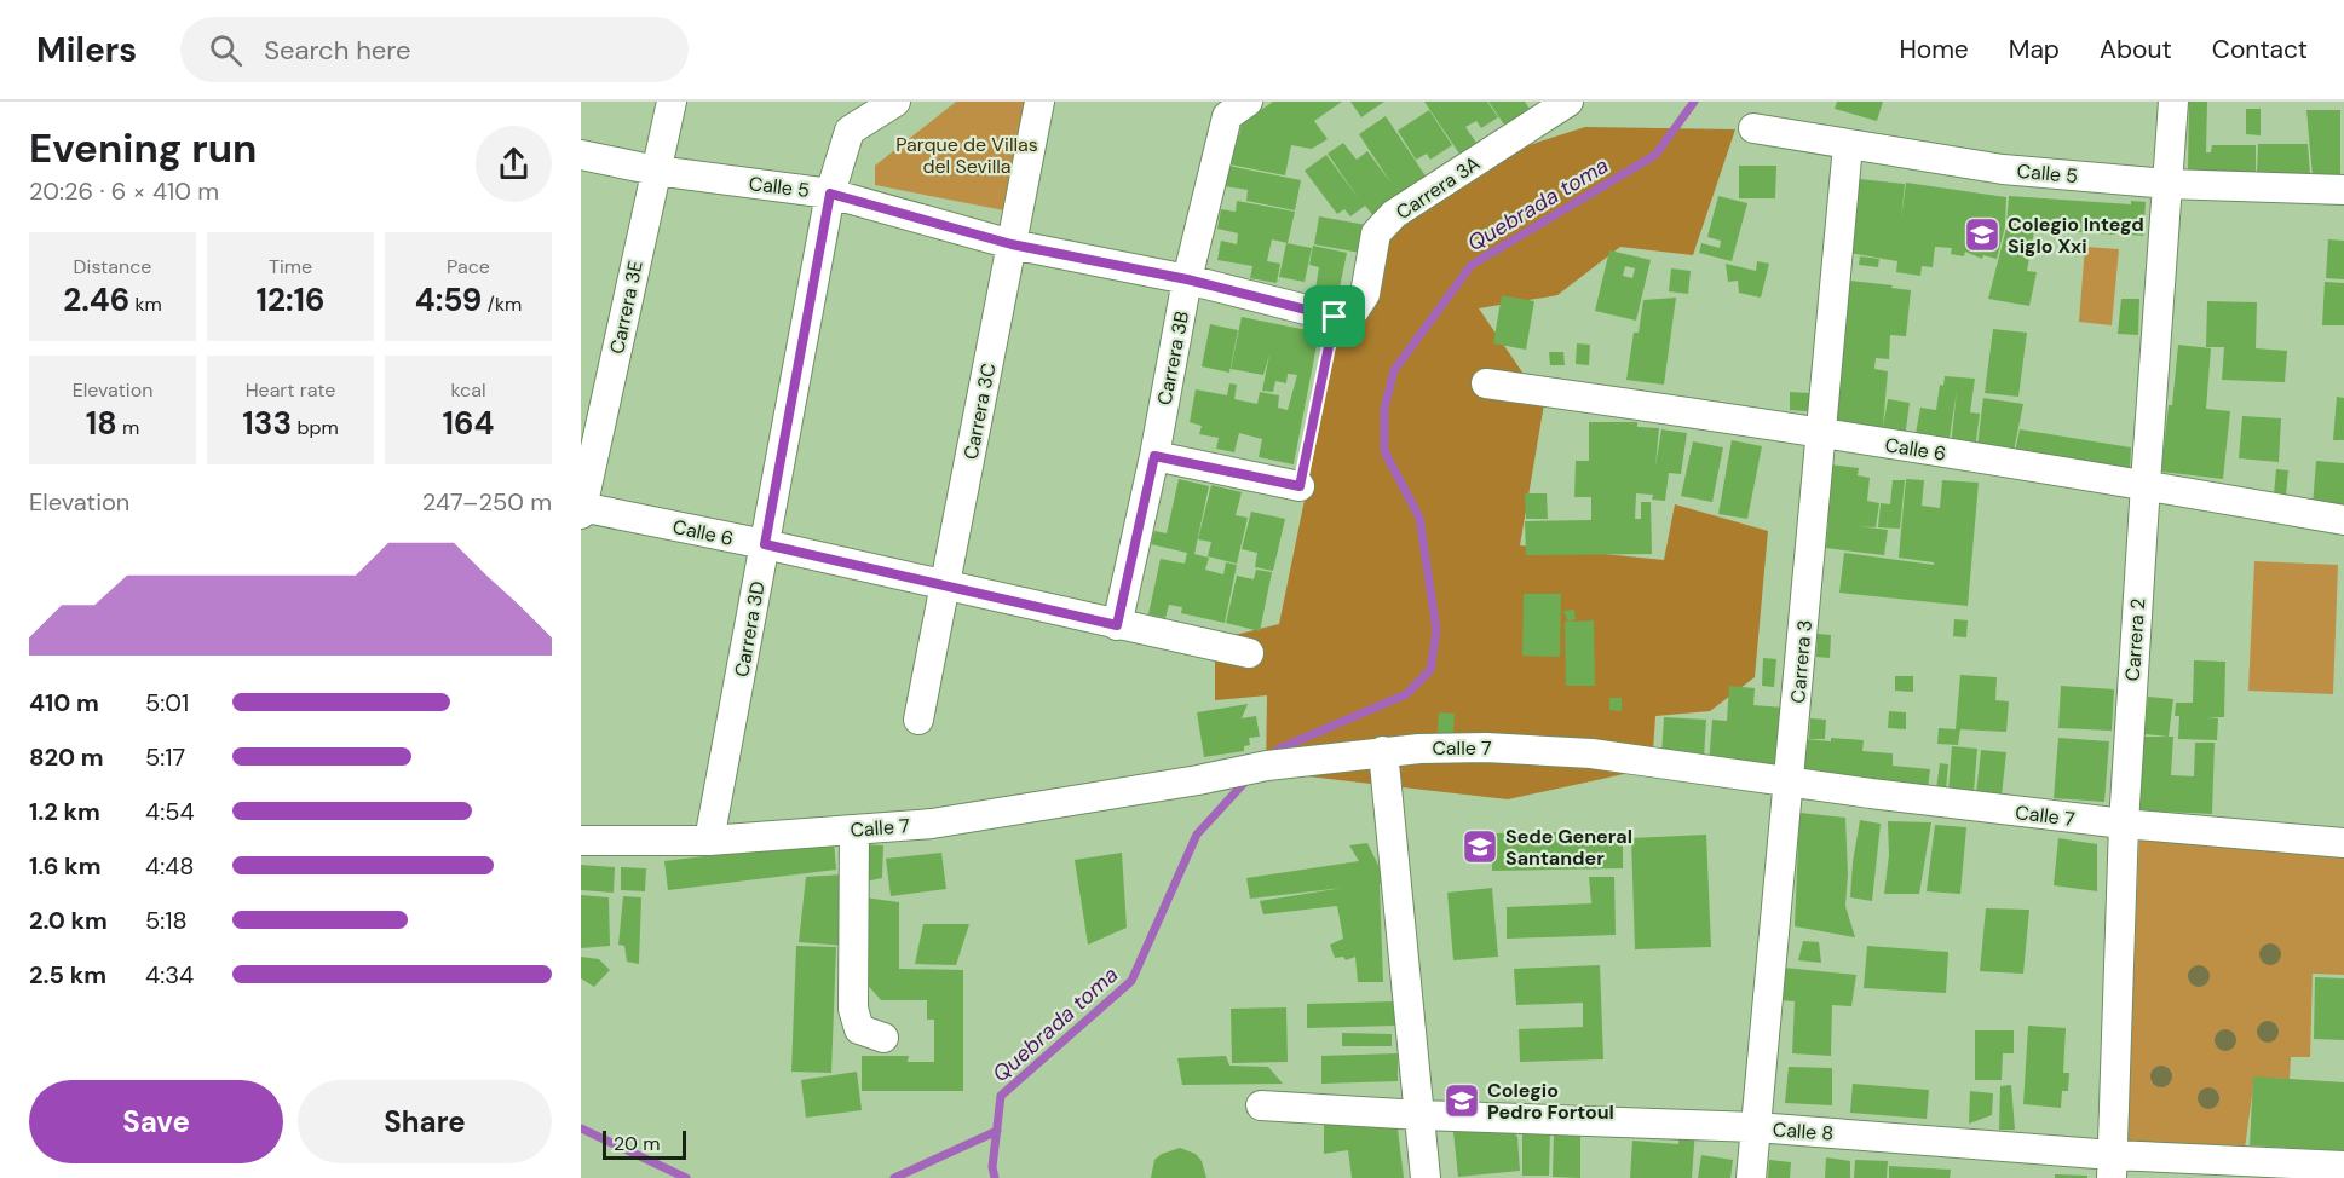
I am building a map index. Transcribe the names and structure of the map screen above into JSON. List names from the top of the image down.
{
  "streets": {
    "street": [
      "Calle 5",
      "Carrera 3A",
      "Carrera 3E",
      "Carrera 3B",
      "Carrera 3C",
      "Calle 6",
      "Carrera 3D",
      "Carrera 2",
      "Carrera 3",
      "Calle 7",
      "Calle 8"
    ]
  },
  "crossings": [
    ["Calle 5", "Carrera 3E"],
    ["Calle 5", "Carrera 3B"],
    ["Calle 5", "Carrera 3C"],
    ["Calle 5", "Carrera 3D"],
    ["Calle 5", "Carrera 2"],
    ["Calle 5", "Carrera 3"],
    ["Carrera 3E", "Calle 6"],
    ["Carrera 3B", "Calle 6"],
    ["Carrera 3C", "Calle 6"],
    ["Calle 6", "Carrera 3D"],
    ["Calle 6", "Carrera 2"],
    ["Calle 6", "Carrera 3"],
    ["Carrera 3D", "Calle 7"],
    ["Carrera 2", "Calle 7"],
    ["Carrera 2", "Calle 8"],
    ["Carrera 3", "Calle 7"],
    ["Carrera 3", "Calle 8"]
  ],
  "water": ["Quebrada toma"],
  "parks": ["Parque de Villas del Sevilla"],
  "places": {
    "school or university": ["Colegio Integd Siglo Xxi", "Sede General Santander", "Colegio Pedro Fortoul"]
  },
  "scale_bar": "20 m",
  "page": {
    "header": "Milers",
    "search": "Search here",
    "nav": [
      "Home",
      "Map",
      "About",
      "Contact"
    ],
    "heading": ["Evening run", "20:26 · 6 × 410 m"],
    "stats": [
      ["Distance", "2.46 km"],
      ["Time", "12:16"],
      ["Pace", "4:59 /km"],
      ["Elevation", "18 m"],
      ["Heart rate", "133 bpm"],
      ["kcal", "164"]
    ],
    "chart": ["Elevation", "247–250 m"],
    "list": [
      {
        "name": "410 m",
        "note": "5:01"
      },
      {
        "name": "820 m",
        "note": "5:17"
      },
      {
        "name": "1.2 km",
        "note": "4:54"
      },
      {
        "name": "1.6 km",
        "note": "4:48"
      },
      {
        "name": "2.0 km",
        "note": "5:18"
      },
      {
        "name": "2.5 km",
        "note": "4:34"
      }
    ],
    "buttons": ["Save", "Share"],
    "scale": "20 m"
  }
}
